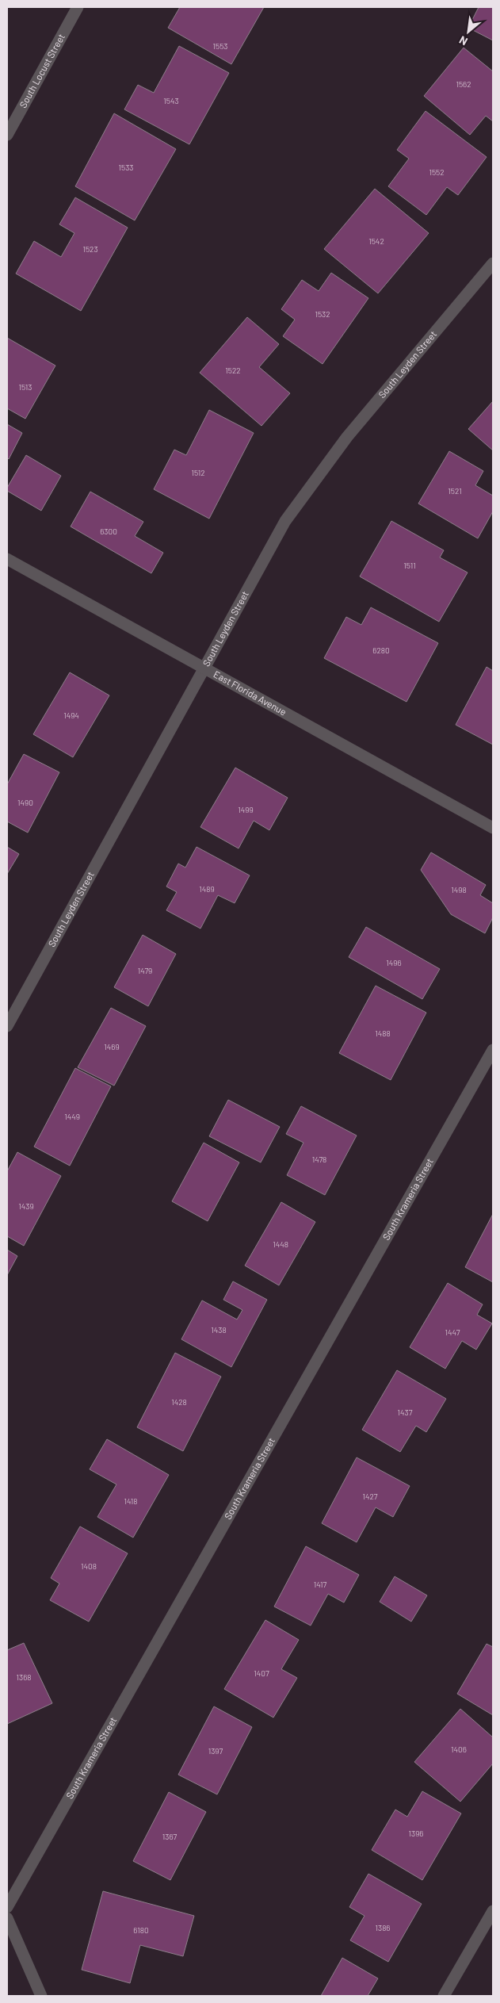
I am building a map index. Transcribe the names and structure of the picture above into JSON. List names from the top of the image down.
{
  "streets": {
    "street": [
      "South Locust Street",
      "South Leyden Street",
      "East Florida Avenue",
      "South Krameria Street"
    ]
  },
  "crossings": [
    ["South Leyden Street", "East Florida Avenue"]
  ],
  "house_numbers": [
    "1553",
    "1562",
    "1543",
    "1533",
    "1552",
    "1542",
    "1523",
    "1532",
    "1522",
    "1513",
    "1512",
    "1521",
    "6300",
    "1511",
    "6280",
    "1494",
    "1490",
    "1499",
    "1489",
    "1498",
    "1496",
    "1479",
    "1488",
    "1469",
    "1449",
    "1478",
    "1439",
    "1448",
    "1438",
    "1447",
    "1428",
    "1437",
    "1427",
    "1418",
    "1408",
    "1417",
    "1407",
    "1368",
    "1406",
    "1397",
    "1396",
    "1367",
    "1386",
    "6180"
  ],
  "north": "bottom left"
}
